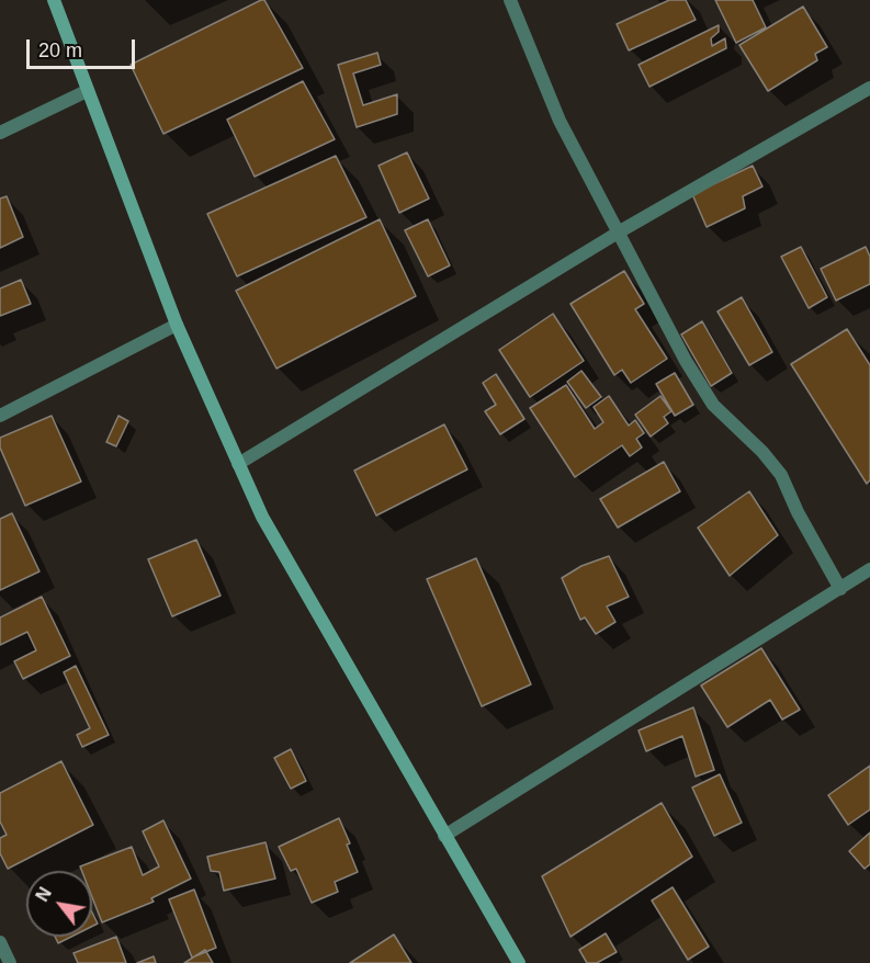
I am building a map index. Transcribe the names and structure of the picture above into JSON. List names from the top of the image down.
{
  "scale_bar": "20 m",
  "north": "top left"
}
